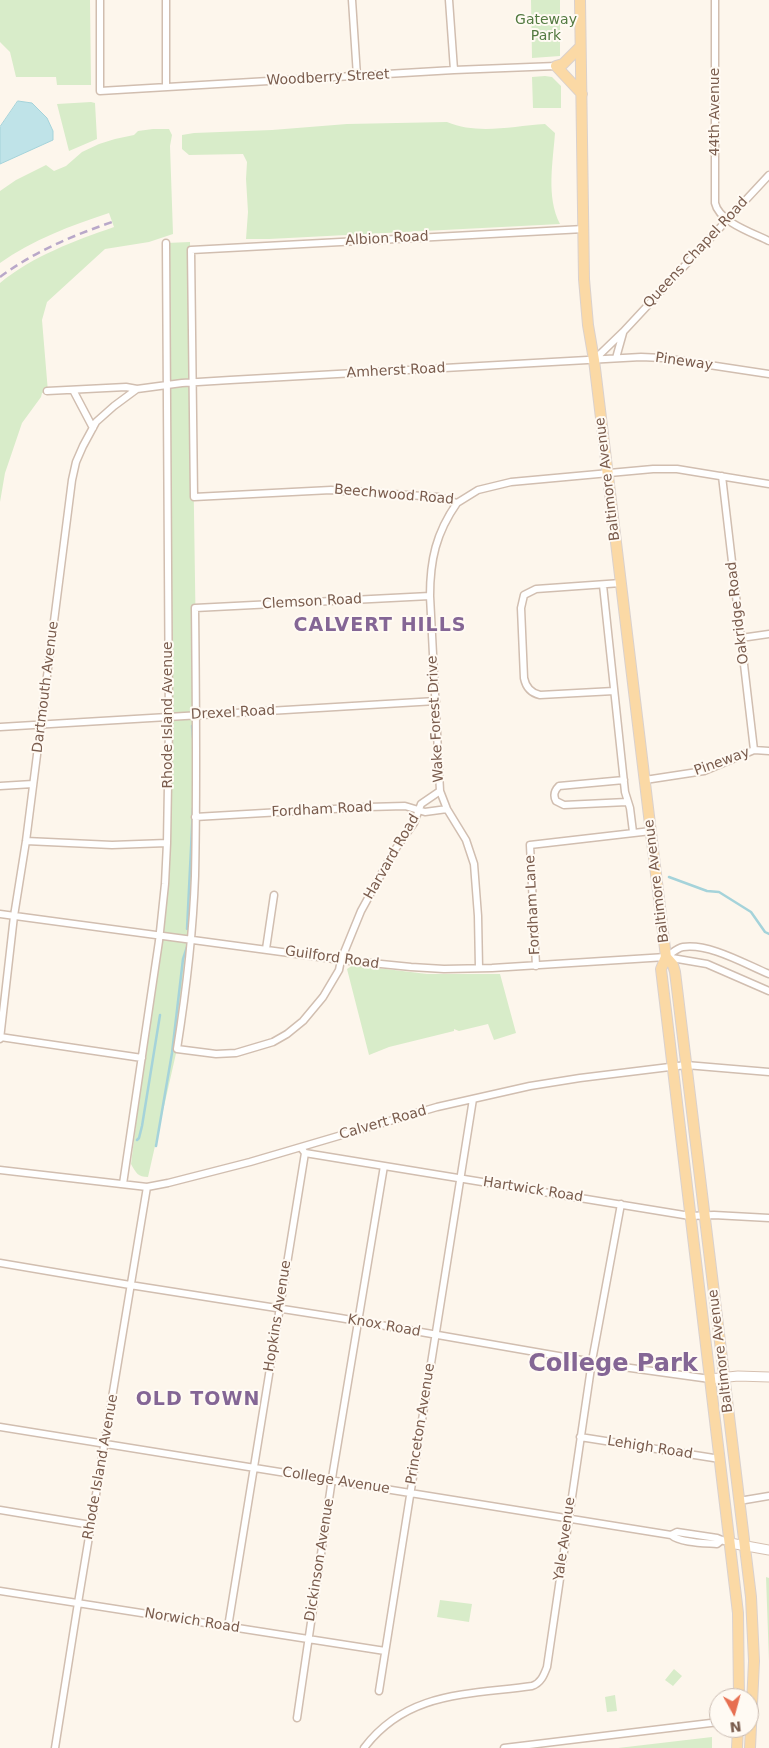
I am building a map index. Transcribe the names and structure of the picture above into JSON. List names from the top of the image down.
{
  "streets": {
    "main road": ["Baltimore Avenue"],
    "street": [
      "Woodberry Street",
      "44th Avenue",
      "Albion Road",
      "Queens Chapel Road",
      "Pineway",
      "Amherst Road",
      "Beechwood Road",
      "Clemson Road",
      "Oakridge Road",
      "Dartmouth Avenue",
      "Drexel Road",
      "Rhode Island Avenue",
      "Wake Forest Drive",
      "Fordham Road",
      "Harvard Road",
      "Fordham Lane",
      "Guilford Road",
      "Calvert Road",
      "Hartwick Road",
      "Hopkins Avenue",
      "Knox Road",
      "Princeton Avenue",
      "Lehigh Road",
      "College Avenue",
      "Yale Avenue",
      "Dickinson Avenue",
      "Norwich Road"
    ]
  },
  "crossings": [
    ["44th Avenue", "Queens Chapel Road"],
    ["Albion Road", "Amherst Road"],
    ["Albion Road", "Baltimore Avenue"],
    ["Albion Road", "Beechwood Road"],
    ["Queens Chapel Road", "Pineway"],
    ["Queens Chapel Road", "Amherst Road"],
    ["Queens Chapel Road", "Baltimore Avenue"],
    ["Pineway", "Amherst Road"],
    ["Pineway", "Baltimore Avenue"],
    ["Pineway", "Oakridge Road"],
    ["Amherst Road", "Baltimore Avenue"],
    ["Amherst Road", "Beechwood Road"],
    ["Amherst Road", "Dartmouth Avenue"],
    ["Amherst Road", "Rhode Island Avenue"],
    ["Baltimore Avenue", "Beechwood Road"],
    ["Baltimore Avenue", "Fordham Lane"],
    ["Baltimore Avenue", "Guilford Road"],
    ["Baltimore Avenue", "Calvert Road"],
    ["Baltimore Avenue", "Hartwick Road"],
    ["Baltimore Avenue", "Knox Road"],
    ["Baltimore Avenue", "Lehigh Road"],
    ["Baltimore Avenue", "College Avenue"],
    ["Beechwood Road", "Oakridge Road"],
    ["Beechwood Road", "Wake Forest Drive"],
    ["Clemson Road", "Rhode Island Avenue"],
    ["Clemson Road", "Wake Forest Drive"],
    ["Dartmouth Avenue", "Drexel Road"],
    ["Dartmouth Avenue", "Rhode Island Avenue"],
    ["Dartmouth Avenue", "Guilford Road"],
    ["Drexel Road", "Rhode Island Avenue"],
    ["Drexel Road", "Wake Forest Drive"],
    ["Rhode Island Avenue", "Fordham Road"],
    ["Rhode Island Avenue", "Harvard Road"],
    ["Rhode Island Avenue", "Guilford Road"],
    ["Rhode Island Avenue", "Calvert Road"],
    ["Rhode Island Avenue", "Knox Road"],
    ["Rhode Island Avenue", "College Avenue"],
    ["Rhode Island Avenue", "Norwich Road"],
    ["Wake Forest Drive", "Harvard Road"],
    ["Fordham Road", "Harvard Road"],
    ["Harvard Road", "Guilford Road"],
    ["Fordham Lane", "Guilford Road"],
    ["Calvert Road", "Princeton Avenue"],
    ["Hartwick Road", "Hopkins Avenue"],
    ["Hartwick Road", "Princeton Avenue"],
    ["Hartwick Road", "Yale Avenue"],
    ["Hartwick Road", "Dickinson Avenue"],
    ["Hopkins Avenue", "Knox Road"],
    ["Hopkins Avenue", "College Avenue"],
    ["Hopkins Avenue", "Norwich Road"],
    ["Knox Road", "Princeton Avenue"],
    ["Knox Road", "Yale Avenue"],
    ["Knox Road", "Dickinson Avenue"],
    ["Princeton Avenue", "College Avenue"],
    ["Princeton Avenue", "Norwich Road"],
    ["Lehigh Road", "Yale Avenue"],
    ["College Avenue", "Yale Avenue"],
    ["College Avenue", "Dickinson Avenue"],
    ["Dickinson Avenue", "Norwich Road"]
  ],
  "districts": ["CALVERT HILLS", "College Park", "OLD TOWN"],
  "parks": ["Gateway Park"],
  "north": "bottom"
}
